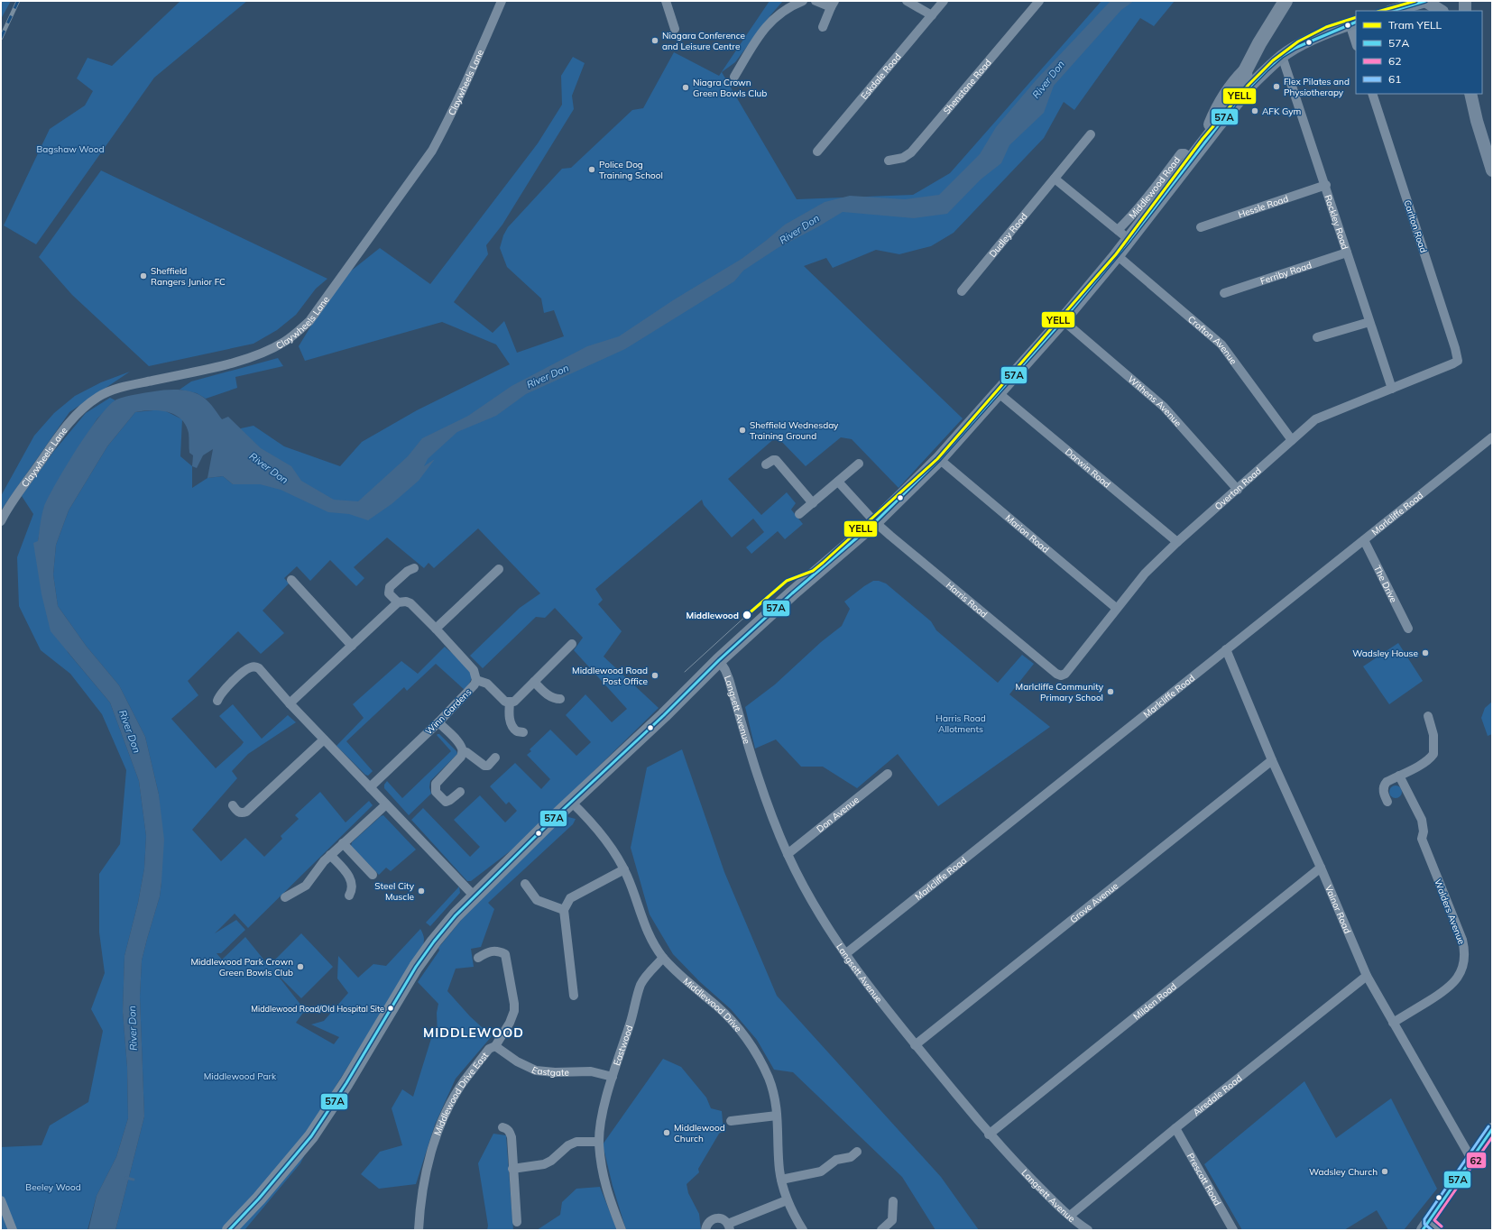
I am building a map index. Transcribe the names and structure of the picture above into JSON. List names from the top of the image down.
{
  "streets": {
    "main road": ["Middlewood Road"],
    "street": [
      "Eskdale Road",
      "Claywheels Lane",
      "Shenstone Road",
      "Hessle Road",
      "Rockley Road",
      "Carlton Road",
      "Dudley Road",
      "Ferriby Road",
      "Crofton Avenue",
      "Withens Avenue",
      "Darwin Road",
      "Overton Road",
      "Marlcliffe Road",
      "Marion Road",
      "The Drive",
      "Harris Road",
      "Langsett Avenue",
      "Winn Gardens",
      "Don Avenue",
      "Grove Avenue",
      "Vainor Road",
      "Walders Avenue",
      "Milden Road",
      "Middlewood Drive",
      "Eastwood",
      "Eastgate",
      "Middlewood Drive East",
      "Airedale Road",
      "Prescott Road"
    ]
  },
  "crossings": [
    ["Middlewood Road", "Rockley Road"],
    ["Middlewood Road", "Crofton Avenue"],
    ["Middlewood Road", "Withens Avenue"],
    ["Middlewood Road", "Darwin Road"],
    ["Middlewood Road", "Marion Road"],
    ["Middlewood Road", "Harris Road"],
    ["Middlewood Road", "Langsett Avenue"],
    ["Middlewood Road", "Middlewood Drive"],
    ["Hessle Road", "Rockley Road"],
    ["Rockley Road", "Ferriby Road"],
    ["Rockley Road", "Overton Road"],
    ["Carlton Road", "Overton Road"],
    ["Crofton Avenue", "Overton Road"],
    ["Withens Avenue", "Overton Road"],
    ["Darwin Road", "Overton Road"],
    ["Overton Road", "Marion Road"],
    ["Overton Road", "Harris Road"],
    ["Marlcliffe Road", "The Drive"],
    ["Marlcliffe Road", "Langsett Avenue"],
    ["Marlcliffe Road", "Vainor Road"],
    ["Langsett Avenue", "Don Avenue"],
    ["Langsett Avenue", "Grove Avenue"],
    ["Langsett Avenue", "Milden Road"],
    ["Langsett Avenue", "Airedale Road"],
    ["Grove Avenue", "Vainor Road"],
    ["Vainor Road", "Walders Avenue"],
    ["Vainor Road", "Milden Road"],
    ["Vainor Road", "Airedale Road"],
    ["Middlewood Drive", "Eastwood"],
    ["Eastwood", "Eastgate"],
    ["Eastgate", "Middlewood Drive East"],
    ["Airedale Road", "Prescott Road"]
  ],
  "districts": ["MIDDLEWOOD"],
  "water": ["River Don"],
  "parks": [
    "Bagshaw Wood",
    "Harris Road Allotments",
    "Middlewood Park",
    "Beeley Wood"
  ],
  "places": [
    "Niagara Conference and Leisure Centre",
    "Flex Pilates and Physiotherapy",
    "Niagra Crown Green Bowls Club",
    "AFK Gym",
    "Police Dog Training School",
    "Sheffield Rangers Junior FC",
    "Sheffield Wednesday Training Ground",
    "Middlewood",
    "Wadsley House",
    "Middlewood Road Post Office",
    "Marlcliffe Community Primary School",
    "Steel City Muscle",
    "Middlewood Park Crown Green Bowls Club",
    "Middlewood Road/Old Hospital Site",
    "Middlewood Church",
    "Wadsley Church"
  ],
  "lines": [
    "tram line YELL",
    "transit line 57A",
    "transit line 61",
    "transit line 62"
  ],
  "legend": [
    "Tram YELL",
    "57A",
    "62",
    "61"
  ]
}
